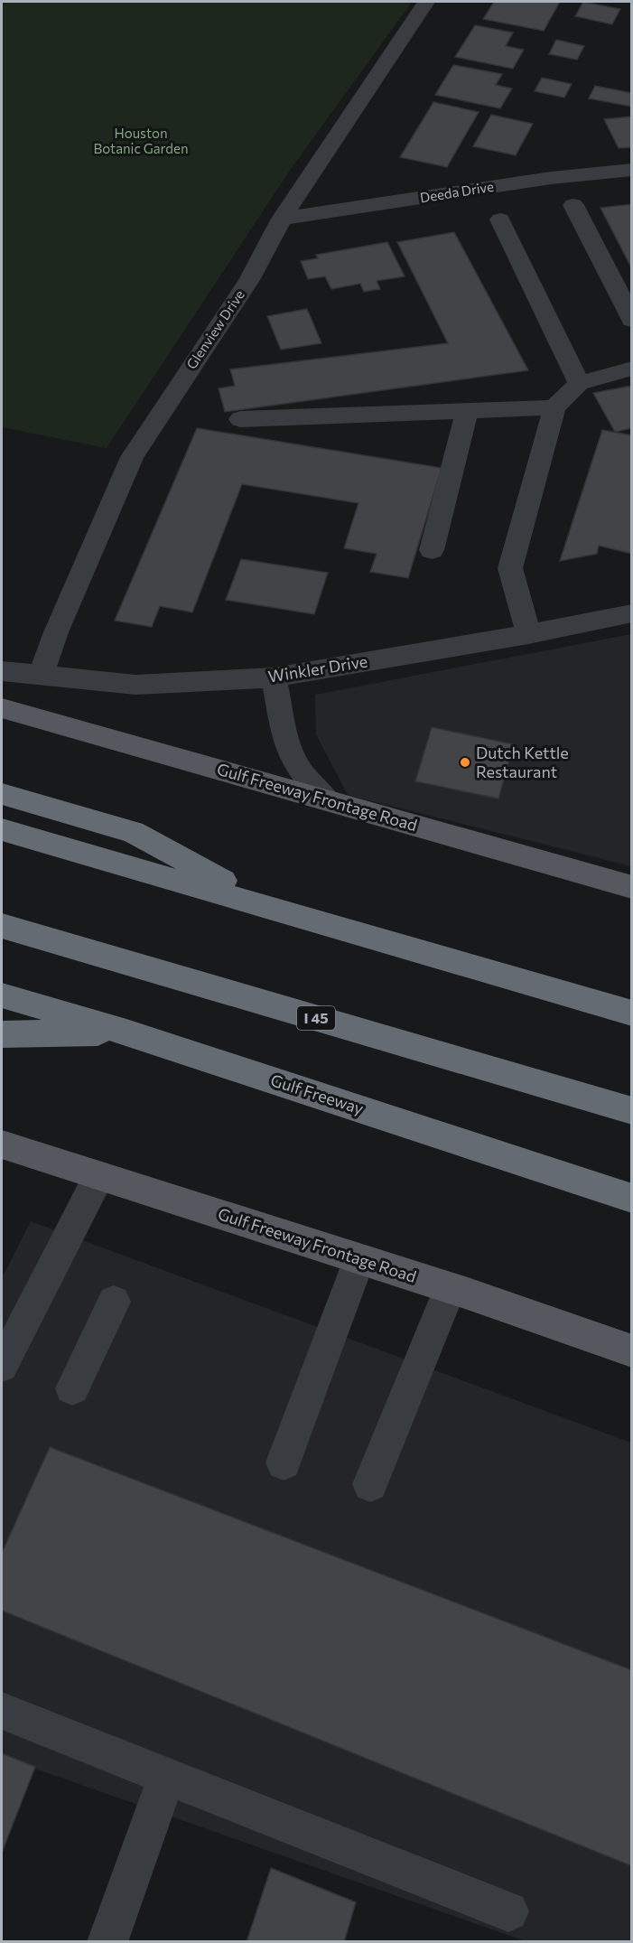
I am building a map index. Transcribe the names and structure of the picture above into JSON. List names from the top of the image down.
{
  "streets": {
    "highway": ["I 45", "Gulf Freeway"],
    "main road": ["Gulf Freeway Frontage Road"],
    "street": ["Deeda Drive", "Glenview Drive", "Winkler Drive"]
  },
  "crossings": [
    ["Deeda Drive", "Glenview Drive"],
    ["Glenview Drive", "Winkler Drive"]
  ],
  "parks": ["Houston Botanic Garden"],
  "places": ["Dutch Kettle Restaurant"]
}
